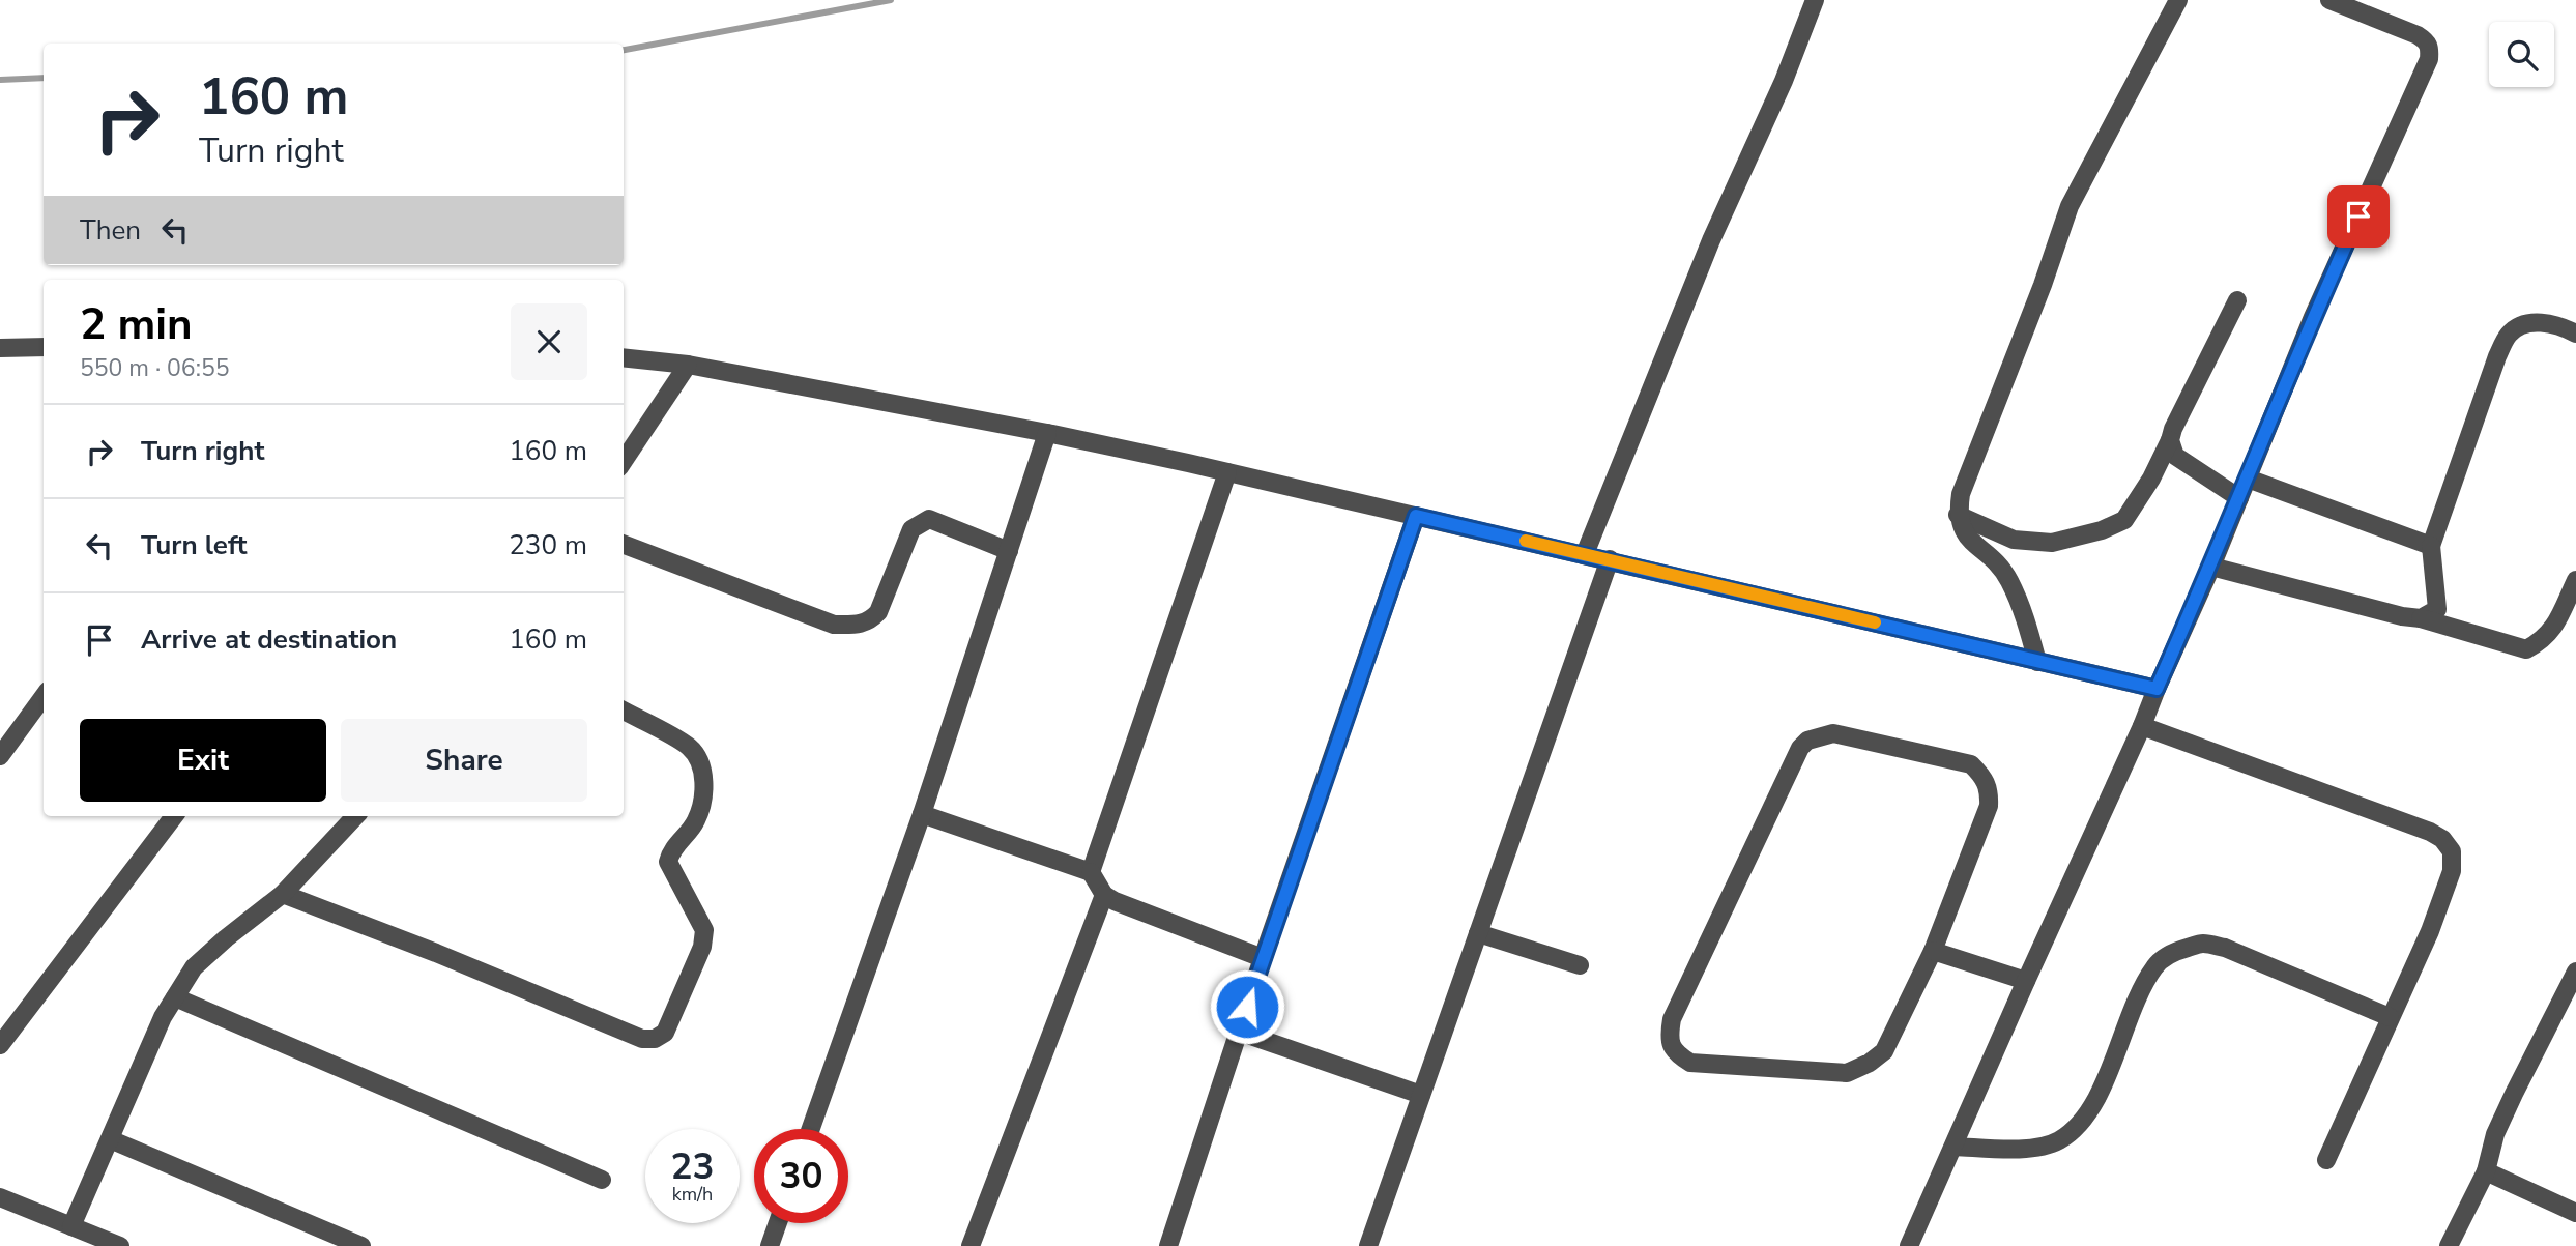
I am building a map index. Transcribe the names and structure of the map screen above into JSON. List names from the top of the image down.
{
  "page": {
    "turn": ["160 m", "Turn right"],
    "then": "Then",
    "heading": ["2 min", "550 m · 06:55"],
    "list": [
      {
        "name": "Turn right",
        "value": "160 m"
      },
      {
        "name": "Turn left",
        "value": "230 m"
      },
      {
        "name": "Arrive at destination",
        "value": "160 m"
      }
    ],
    "buttons": ["Exit", "Share"],
    "speed": "23 km/h",
    "limit": "30"
  }
}
